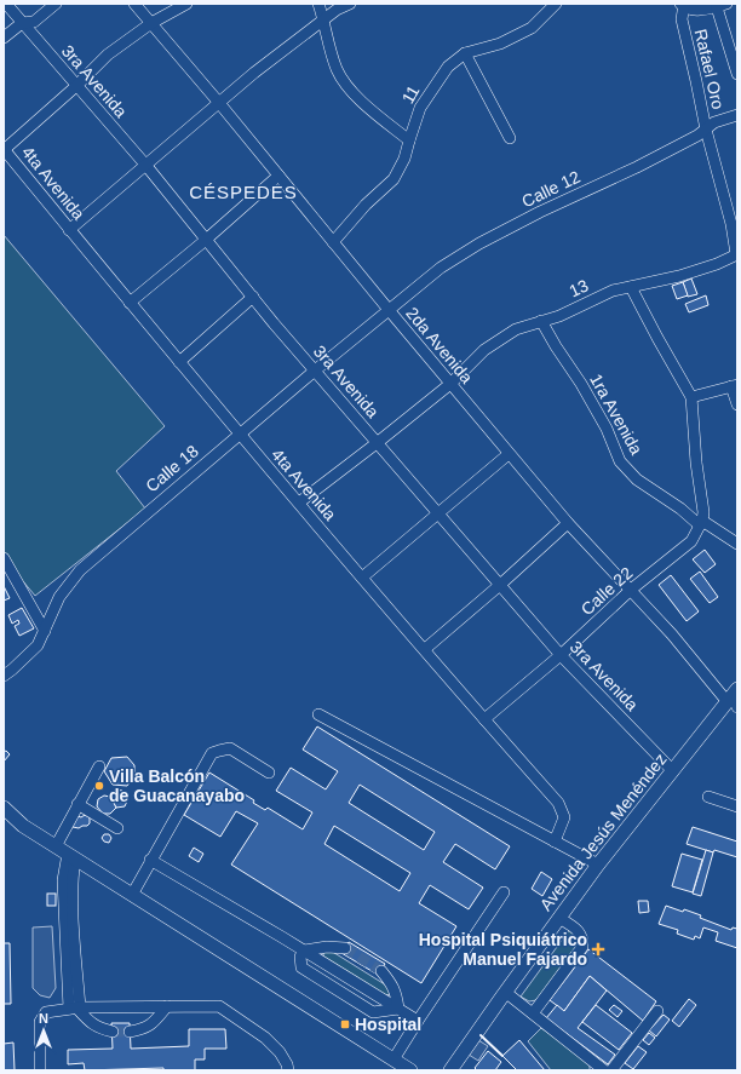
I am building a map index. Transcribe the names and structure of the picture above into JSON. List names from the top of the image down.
{
  "streets": {
    "main road": ["Avenida Jesús Menéndez"],
    "street": [
      "Rafael Oro",
      "3ra Avenida",
      "11",
      "4ta Avenida",
      "Calle 12",
      "13",
      "2da Avenida",
      "1ra Avenida",
      "Calle 18",
      "Calle 22"
    ]
  },
  "crossings": [
    ["Rafael Oro", "Calle 12"],
    ["Rafael Oro", "13"],
    ["3ra Avenida", "13"],
    ["3ra Avenida", "Calle 18"],
    ["3ra Avenida", "Calle 22"],
    ["3ra Avenida", "Avenida Jesús Menéndez"],
    ["11", "2da Avenida"],
    ["4ta Avenida", "13"],
    ["4ta Avenida", "Calle 18"],
    ["4ta Avenida", "Calle 22"],
    ["Calle 12", "2da Avenida"],
    ["Calle 12", "Calle 18"],
    ["13", "2da Avenida"],
    ["13", "1ra Avenida"],
    ["2da Avenida", "Calle 18"],
    ["2da Avenida", "Calle 22"],
    ["2da Avenida", "Avenida Jesús Menéndez"],
    ["1ra Avenida", "Calle 22"]
  ],
  "districts": ["CÉSPEDES"],
  "places": {
    "other": ["Villa Balcón de Guacanayabo"],
    "health": ["Hospital Psiquiátrico Manuel Fajardo"],
    "transit": ["Hospital"]
  },
  "north": "top"
}
